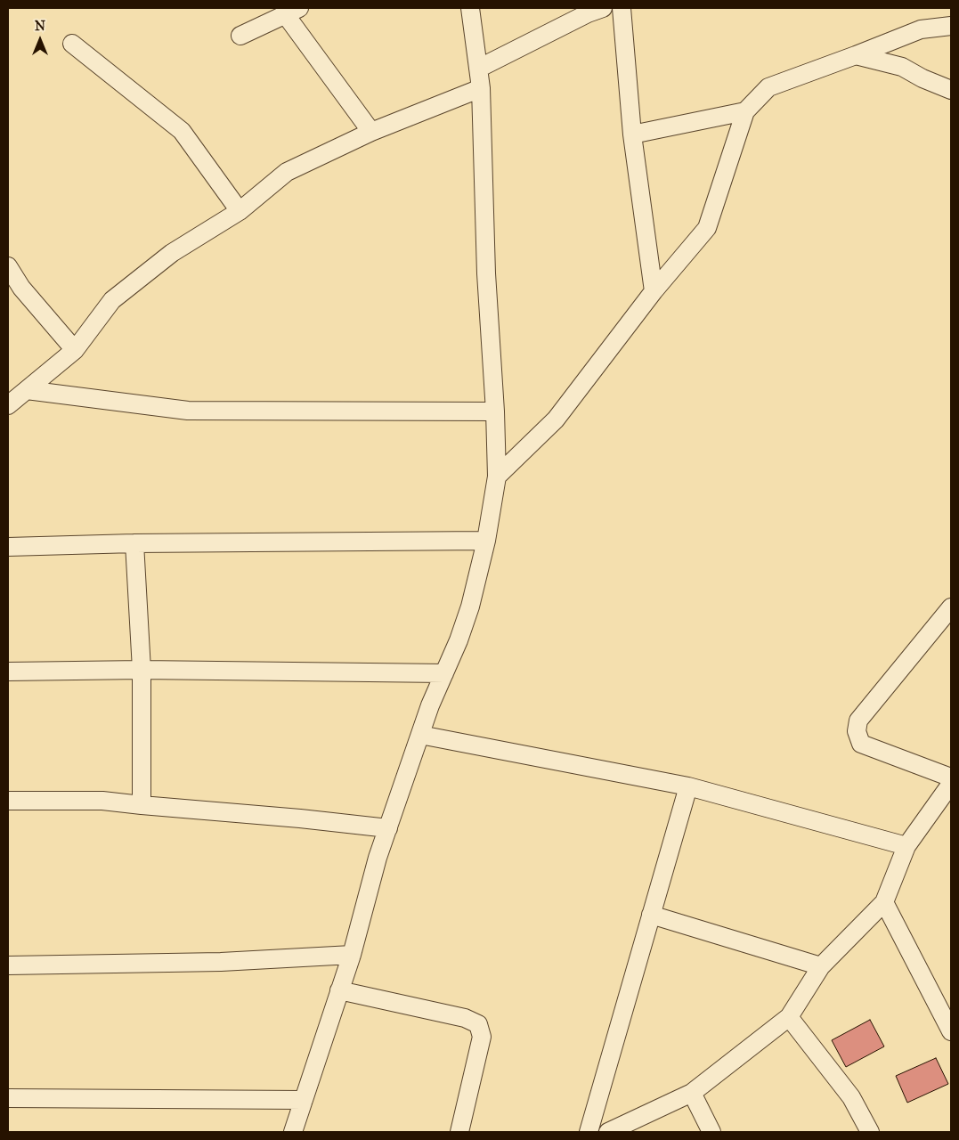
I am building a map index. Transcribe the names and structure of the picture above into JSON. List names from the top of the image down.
{
  "north": "top"
}
